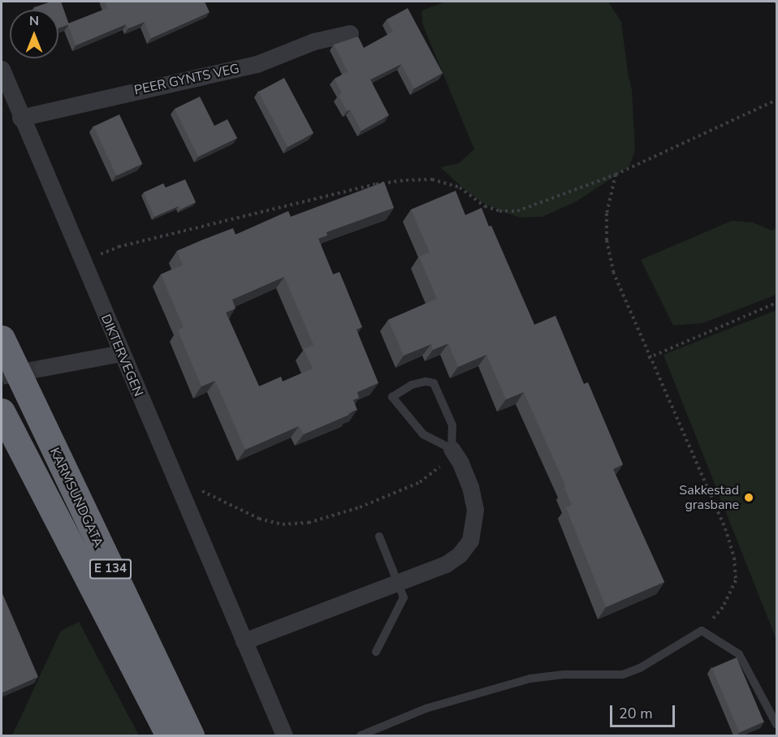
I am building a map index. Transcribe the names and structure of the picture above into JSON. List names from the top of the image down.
{
  "streets": {
    "highway": ["KARMSUNDGATA", "E 134"],
    "street": ["PEER GYNTS VEG", "DIKTERVEGEN"]
  },
  "crossings": [
    ["PEER GYNTS VEG", "DIKTERVEGEN"]
  ],
  "places": ["Sakkestad grasbane"],
  "scale_bar": "20 m",
  "north": "top"
}
